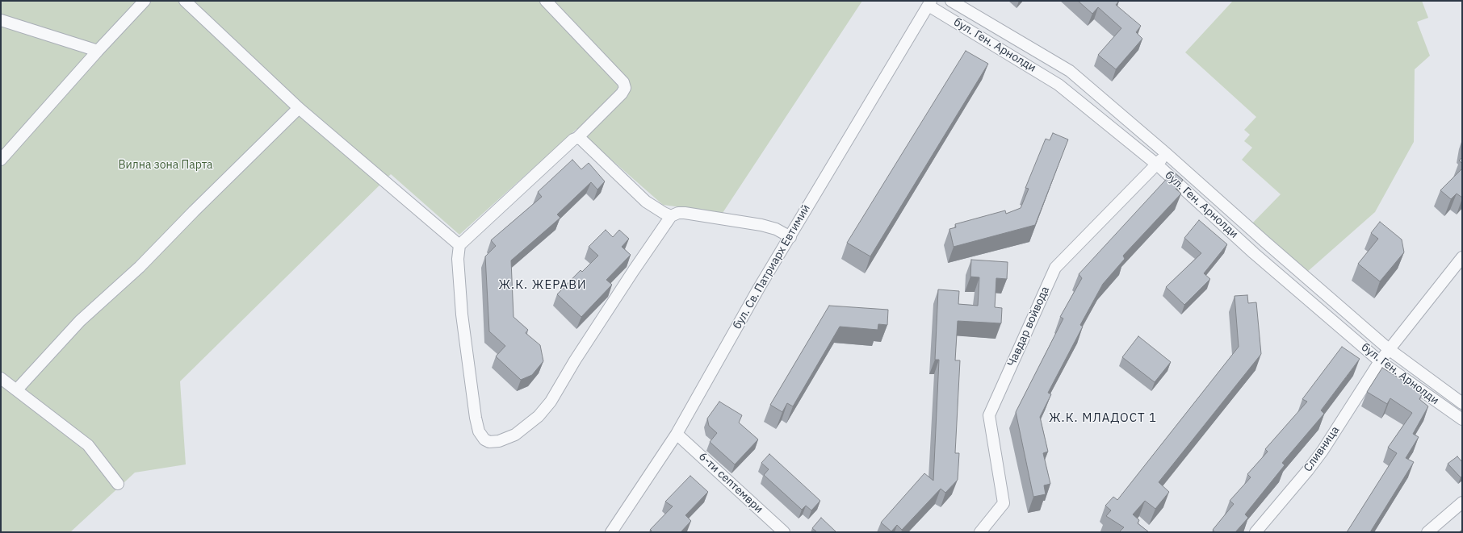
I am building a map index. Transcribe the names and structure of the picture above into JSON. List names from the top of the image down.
{
  "streets": {
    "street": [
      "бул. Ген. Арнолди",
      "бул. Св. Патриарх Евтимий",
      "Чавдар войвода",
      "Сливница",
      "6-ти септември"
    ]
  },
  "crossings": [
    ["бул. Ген. Арнолди", "бул. Св. Патриарх Евтимий"],
    ["бул. Ген. Арнолди", "Чавдар войвода"],
    ["бул. Ген. Арнолди", "Сливница"],
    ["бул. Св. Патриарх Евтимий", "6-ти септември"]
  ],
  "districts": ["Ж.К. ЖЕРАВИ", "Ж.К. МЛАДОСТ 1"],
  "parks": ["Вилна зона Парта"]
}
